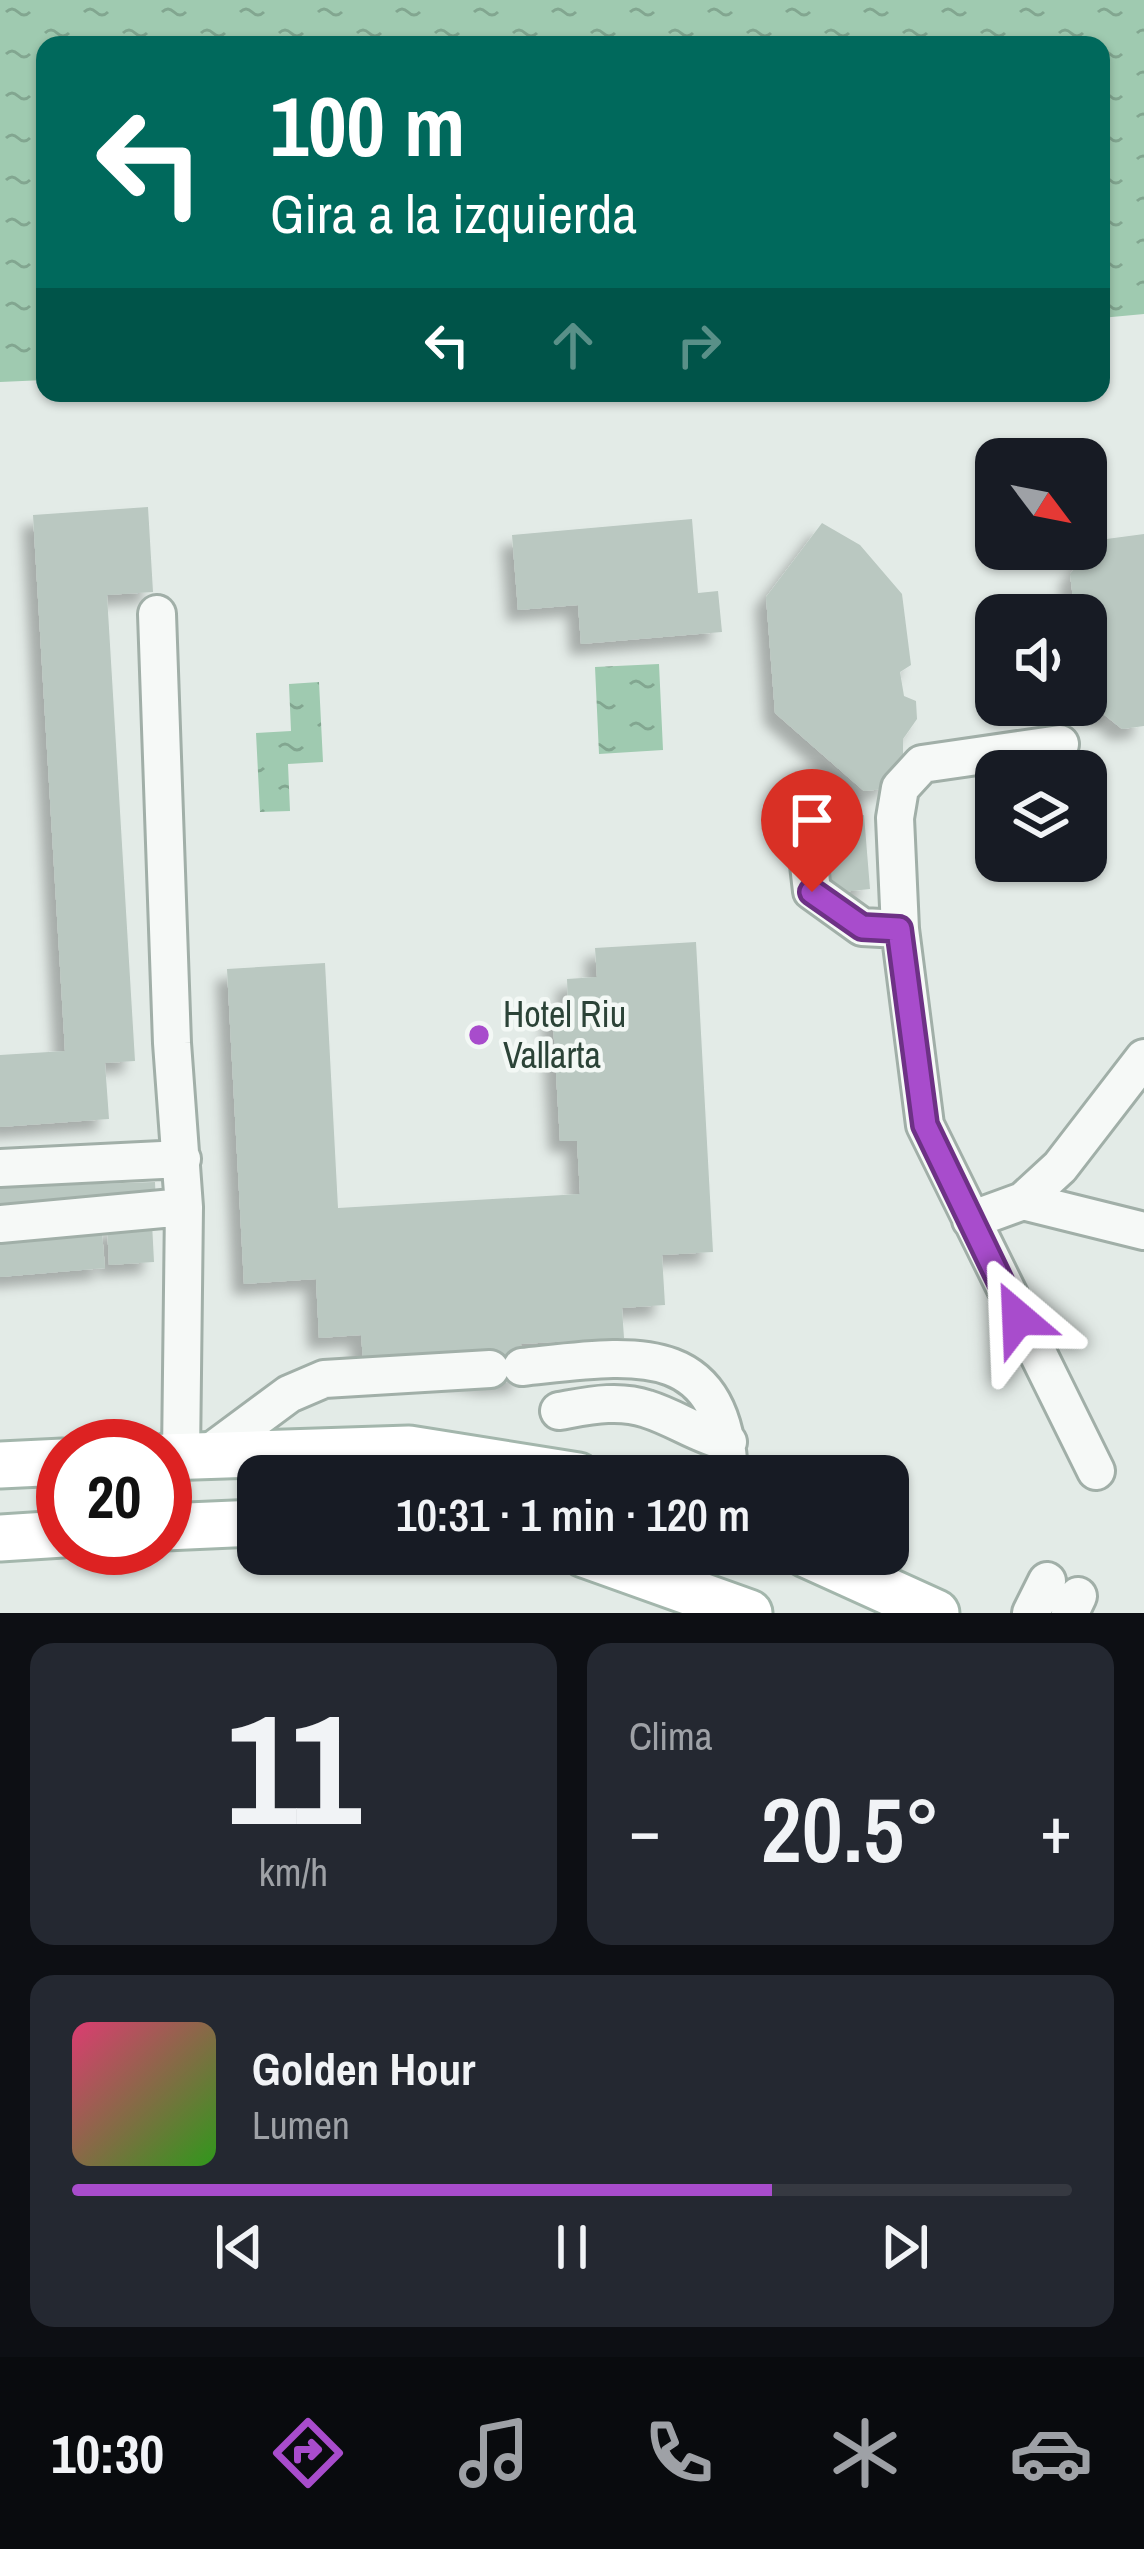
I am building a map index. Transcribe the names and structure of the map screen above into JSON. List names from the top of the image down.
{
  "places": ["Hotel Riu Vallarta"],
  "north": "bottom right",
  "page": {
    "turn": ["100 m", "Gira a la izquierda"],
    "limit": "20",
    "trip": "10:31 · 1 min · 120 m",
    "tile": [
      ["11", "km/h"],
      "Clima"
    ],
    "heat": ["−", "20.5°", "+"],
    "song": ["Golden Hour", "Lumen"],
    "tabs": "10:30"
  }
}
